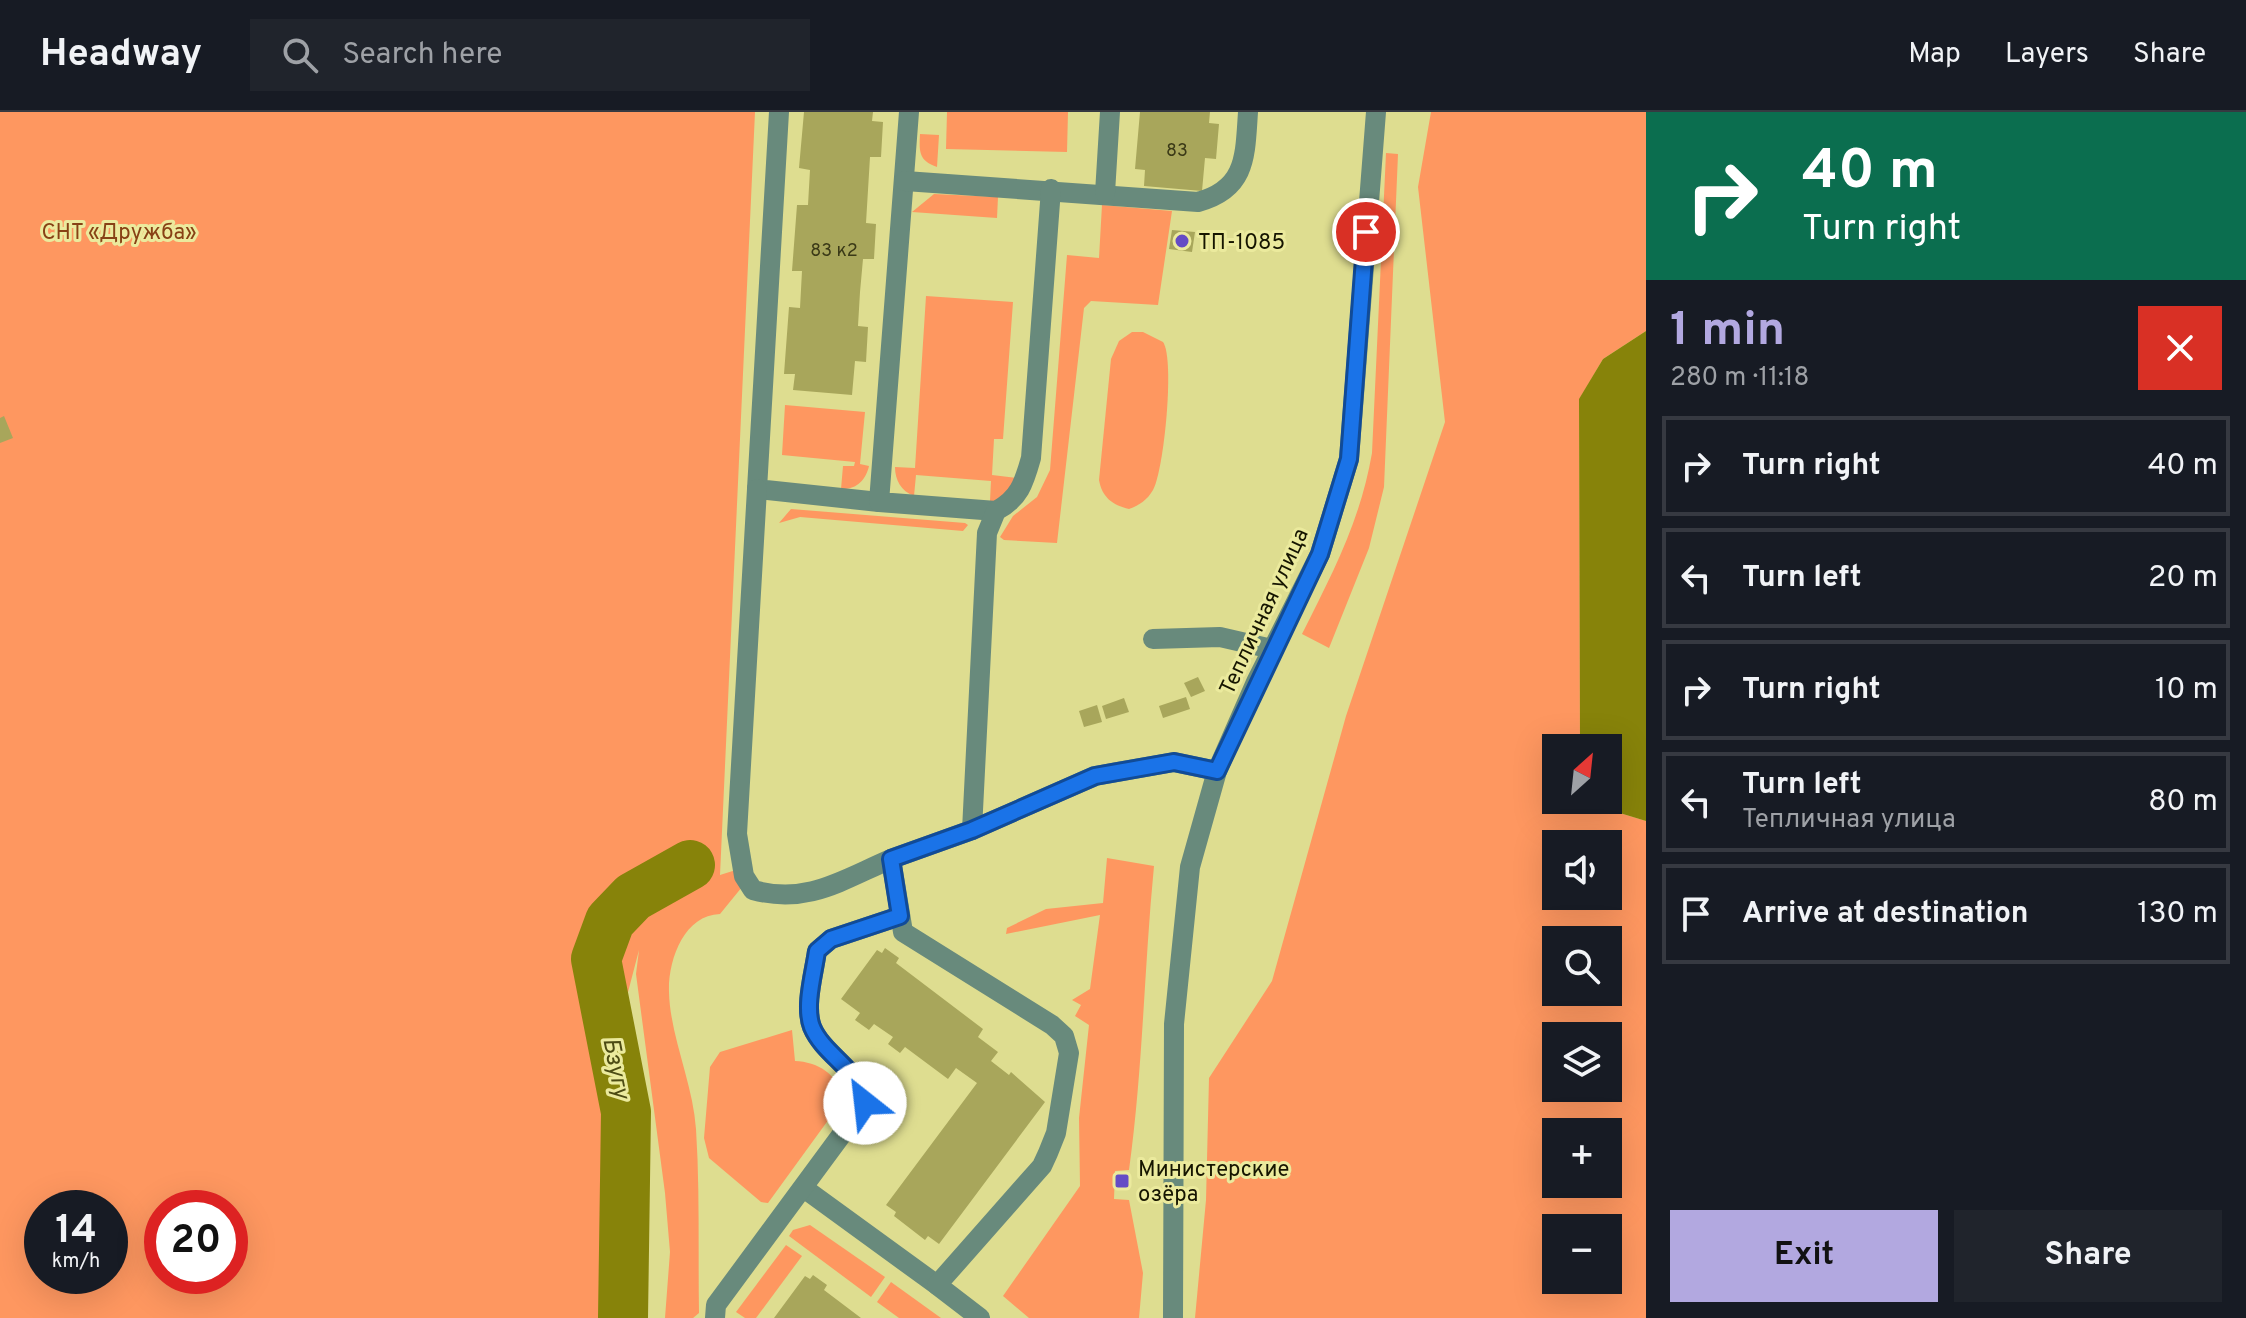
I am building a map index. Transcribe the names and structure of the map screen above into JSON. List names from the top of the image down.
{
  "streets": {
    "street": ["Тепличная улица"]
  },
  "water": ["Бзугу"],
  "parks": ["СНТ «Дружба»"],
  "places": {
    "other": ["ТП-1085"],
    "transit": ["Министерские озёра"]
  },
  "house_numbers": ["83", "83 к2"],
  "north": "top right",
  "page": {
    "header": "Headway",
    "search": "Search here",
    "nav": ["Map", "Layers", "Share"],
    "turn": ["40 m", "Turn right"],
    "heading": ["1 min", "280 m · 11:18"],
    "list": [
      {
        "name": "Turn right",
        "value": "40 m"
      },
      {
        "name": "Turn left",
        "value": "20 m"
      },
      {
        "name": "Turn right",
        "value": "10 m"
      },
      {
        "name": "Turn left",
        "note": "Тепличная улица",
        "value": "80 m"
      },
      {
        "name": "Arrive at destination",
        "value": "130 m"
      }
    ],
    "map_buttons": ["+", "−"],
    "speed": "14 km/h",
    "limit": "20",
    "buttons": ["Exit", "Share"]
  }
}
